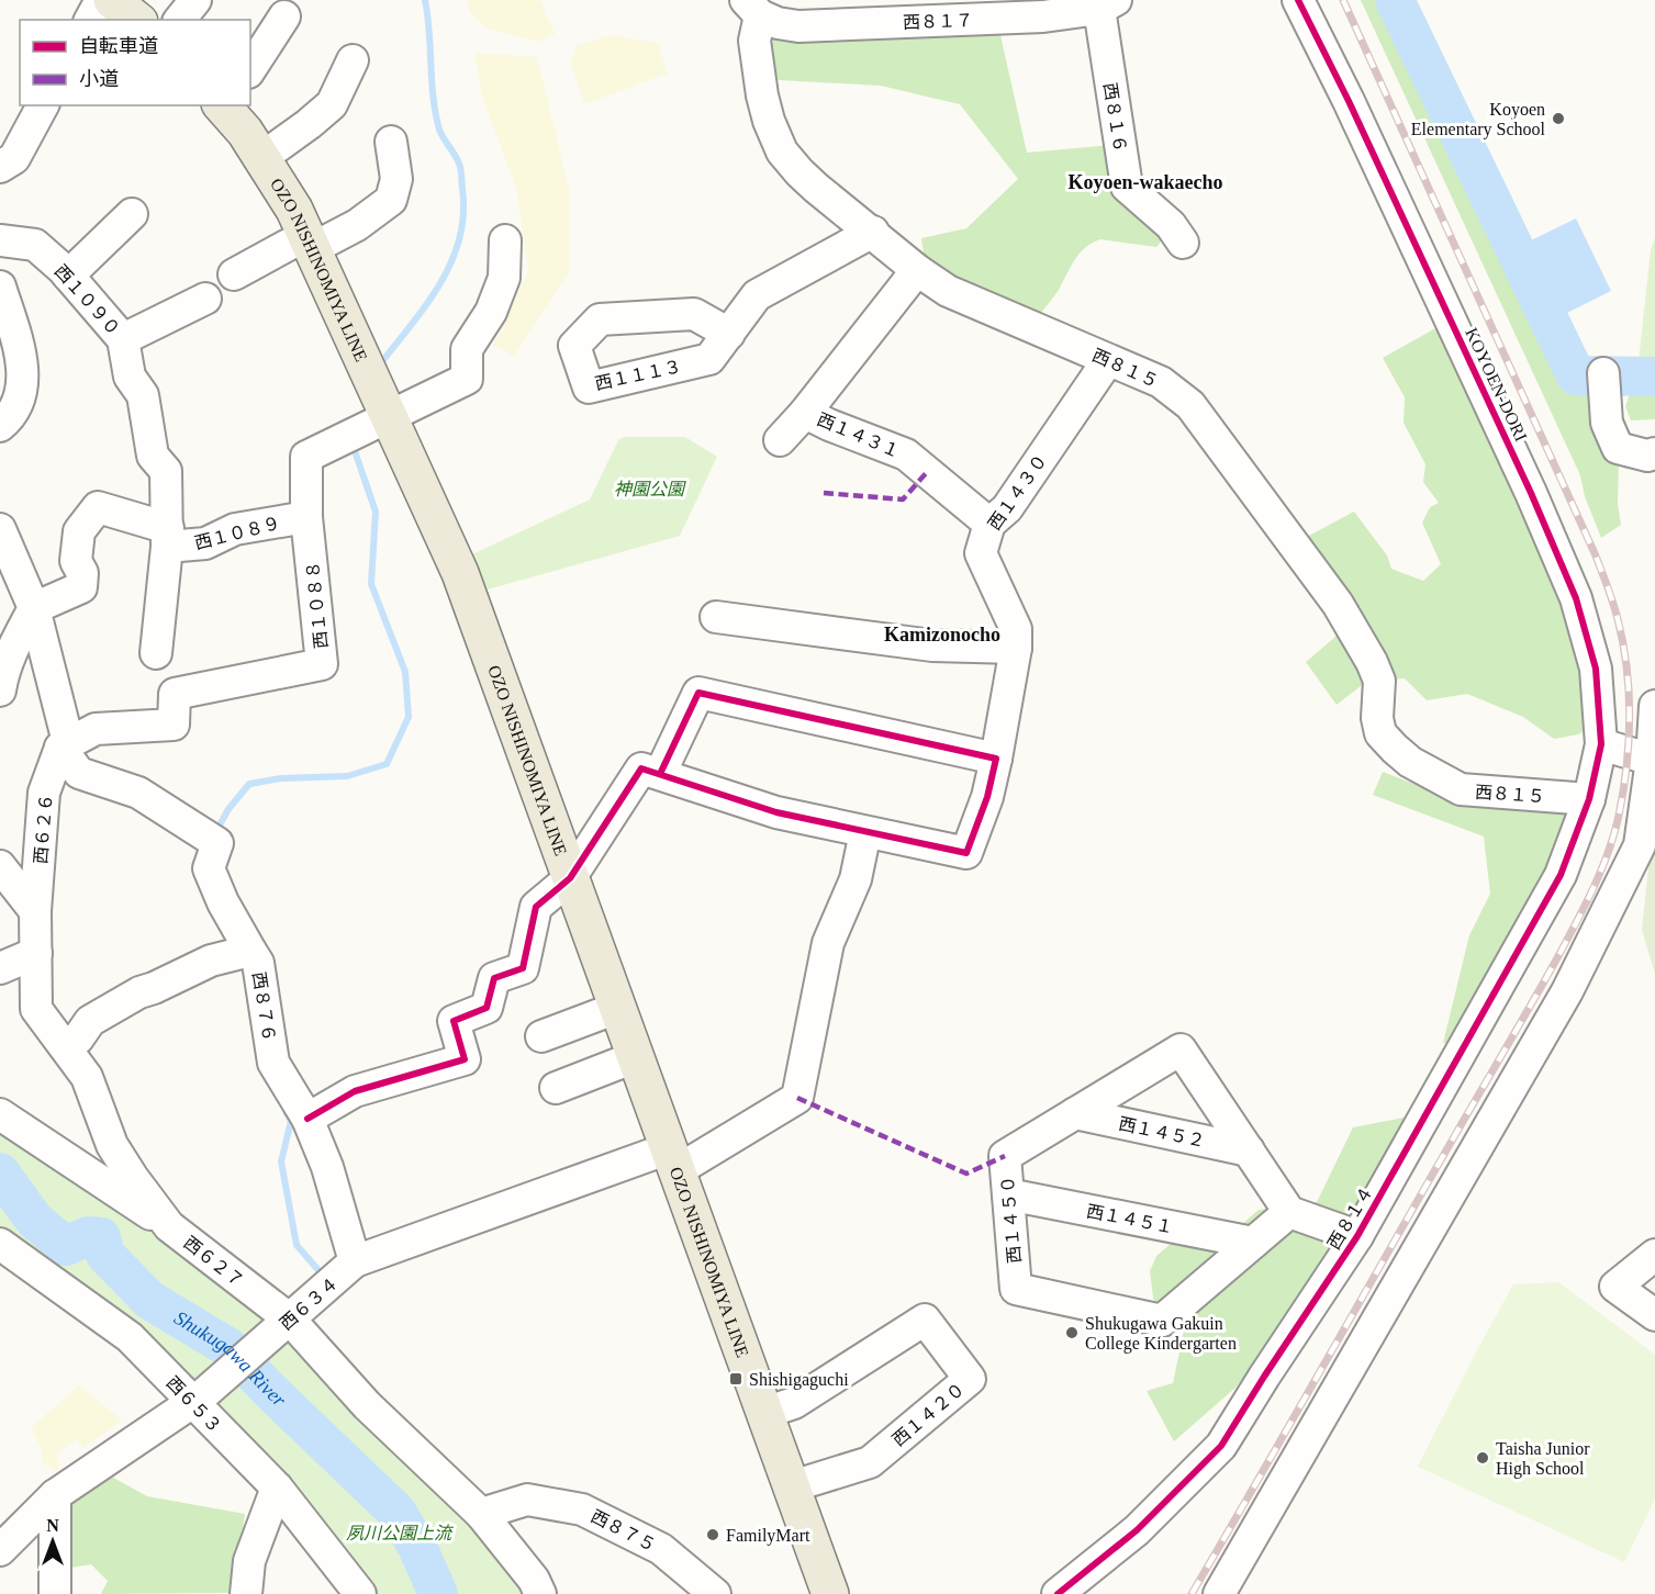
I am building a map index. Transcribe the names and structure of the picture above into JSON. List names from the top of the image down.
{
  "streets": {
    "main road": ["OZO NISHINOMIYA LINE"],
    "street": [
      "西８１７",
      "西８１６",
      "西１０９０",
      "西８１５",
      "KOYOEN-DORI",
      "西１４３１",
      "西１４３０",
      "西１０８９",
      "西１０８８",
      "西６２６",
      "西８７６",
      "西１４５２",
      "西８１４",
      "西１４５１",
      "西１４５０",
      "西６２７",
      "西６３４",
      "西６５３",
      "西１４２０",
      "西８７５"
    ]
  },
  "crossings": [
    ["西８１７", "西８１６"],
    ["西８１７", "西８１５"],
    ["OZO NISHINOMIYA LINE", "西１０８８"],
    ["OZO NISHINOMIYA LINE", "西６３４"],
    ["OZO NISHINOMIYA LINE", "西１４２０"],
    ["西１０９０", "西１０８９"],
    ["西８１５", "KOYOEN-DORI"],
    ["西８１５", "西１４３１"],
    ["西８１５", "西１４３０"],
    ["西８１５", "西８１４"],
    ["KOYOEN-DORI", "西８１４"],
    ["西１４３１", "西１４３０"],
    ["西１０８９", "西１０８８"],
    ["西１０８８", "西６２６"],
    ["西６２６", "西６２７"],
    ["西８７６", "西６２７"],
    ["西８７６", "西６３４"],
    ["西１４５２", "西１４５０"],
    ["西１４５１", "西１４５０"],
    ["西６２７", "西６３４"],
    ["西６２７", "西８７５"],
    ["西６３４", "西６５３"]
  ],
  "districts": ["Koyoen-wakaecho", "Kamizonocho"],
  "water": ["Shukugawa River"],
  "parks": ["神園公園", "夙川公園上流"],
  "places": {
    "other": [
      "Koyoen Elementary School",
      "Shukugawa Gakuin College Kindergarten",
      "Taisha Junior High School",
      "FamilyMart"
    ],
    "transit": ["Shishigaguchi"]
  },
  "legend": ["自転車道", "小道"],
  "north": "top"
}
